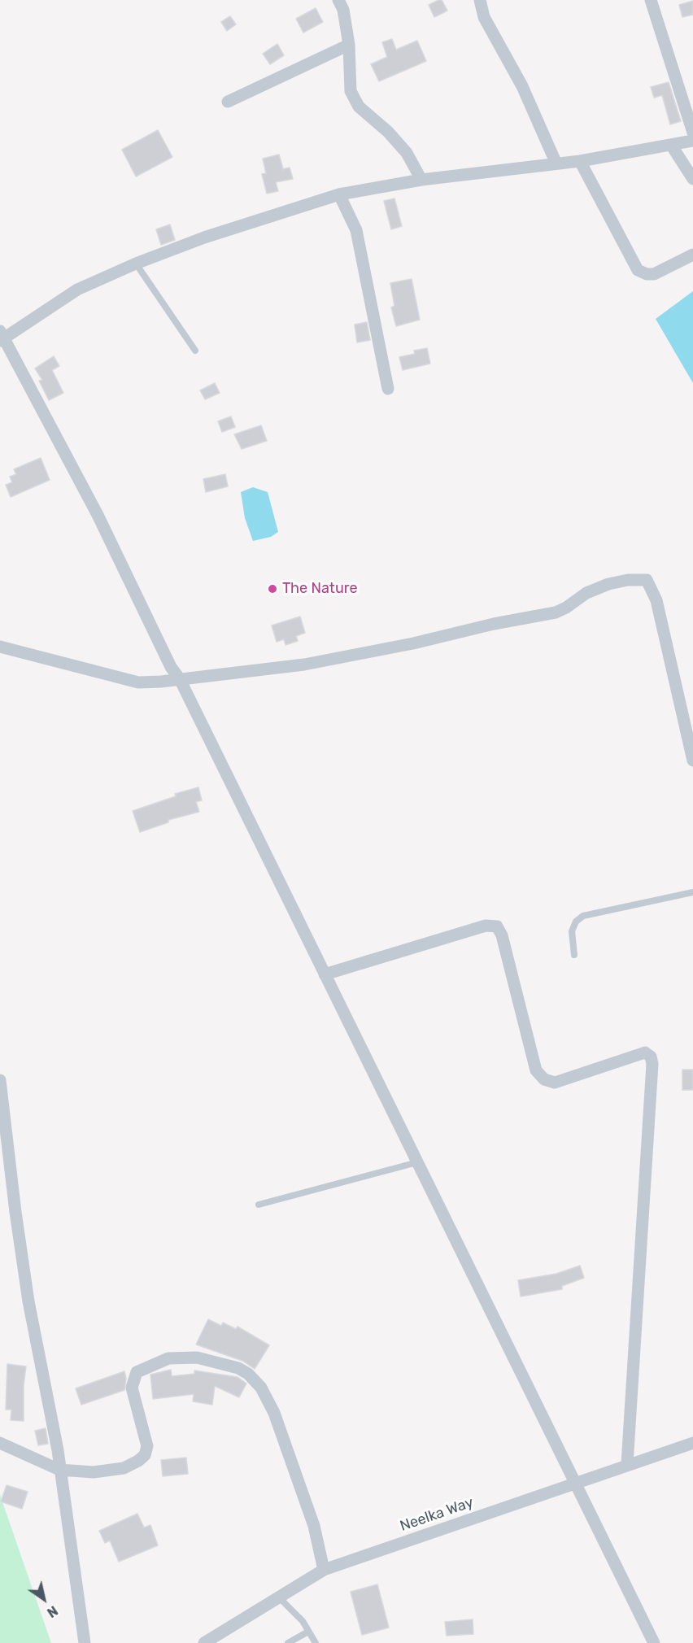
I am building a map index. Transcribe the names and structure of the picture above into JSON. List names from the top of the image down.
{
  "streets": {
    "street": ["Neelka Way"]
  },
  "places": ["The Nature"],
  "north": "bottom right"
}
